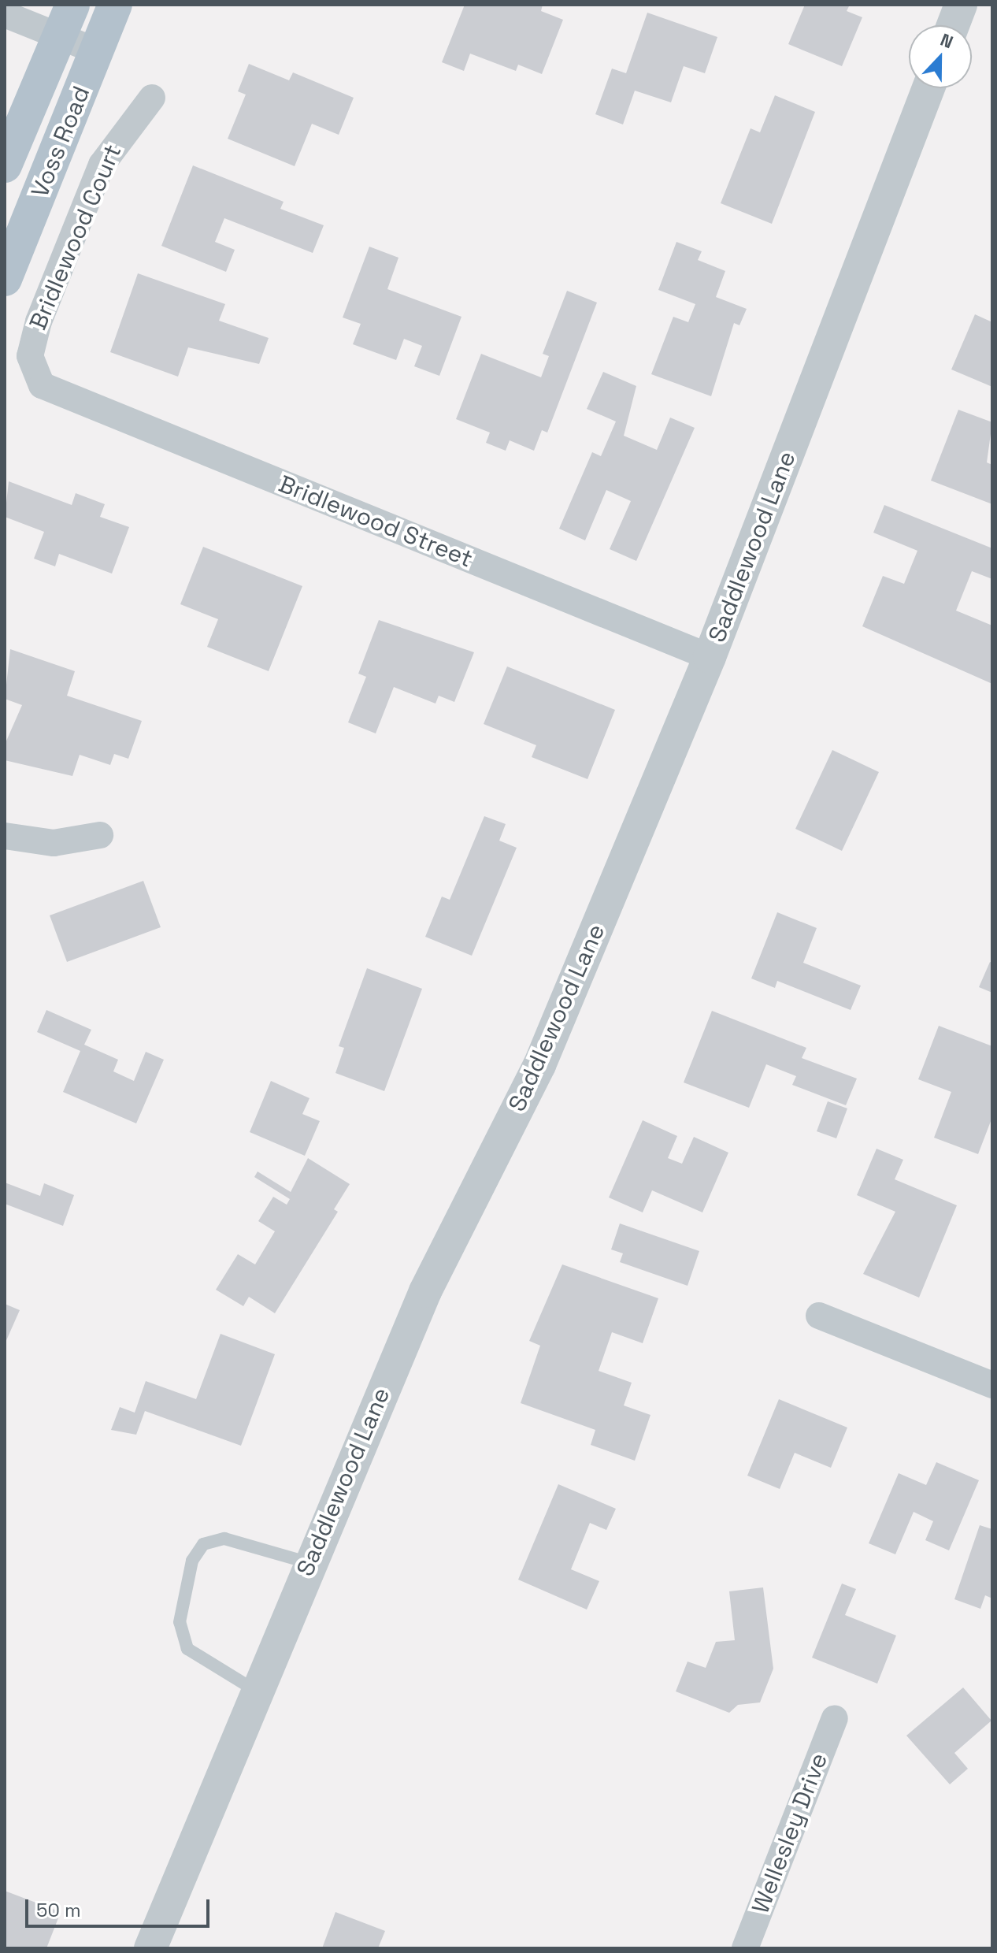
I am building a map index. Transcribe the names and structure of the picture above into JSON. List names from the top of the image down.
{
  "streets": {
    "main road": ["Voss Road"],
    "street": [
      "Bridlewood Court",
      "Bridlewood Street",
      "Saddlewood Lane",
      "Wellesley Drive"
    ]
  },
  "crossings": [
    ["Bridlewood Court", "Bridlewood Street"],
    ["Bridlewood Street", "Saddlewood Lane"]
  ],
  "scale_bar": "50 m",
  "north": "top"
}
